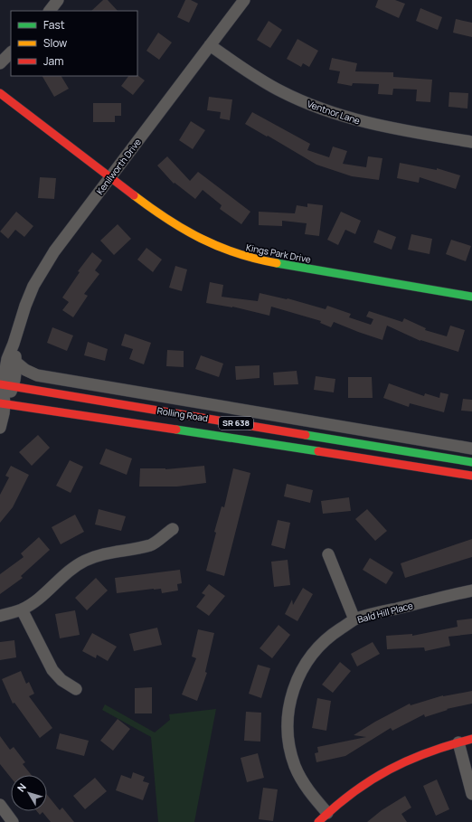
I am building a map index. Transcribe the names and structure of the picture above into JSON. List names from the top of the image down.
{
  "streets": {
    "main road": ["Kings Park Drive", "Rolling Road", "SR 638"],
    "street": ["Ventnor Lane", "Kenilworth Drive", "Bald Hill Place"]
  },
  "crossings": [
    ["Ventnor Lane", "Kenilworth Drive"],
    ["Kenilworth Drive", "Kings Park Drive"],
    ["Kenilworth Drive", "Rolling Road"]
  ],
  "legend": ["Fast", "Slow", "Jam"],
  "north": "top left"
}
